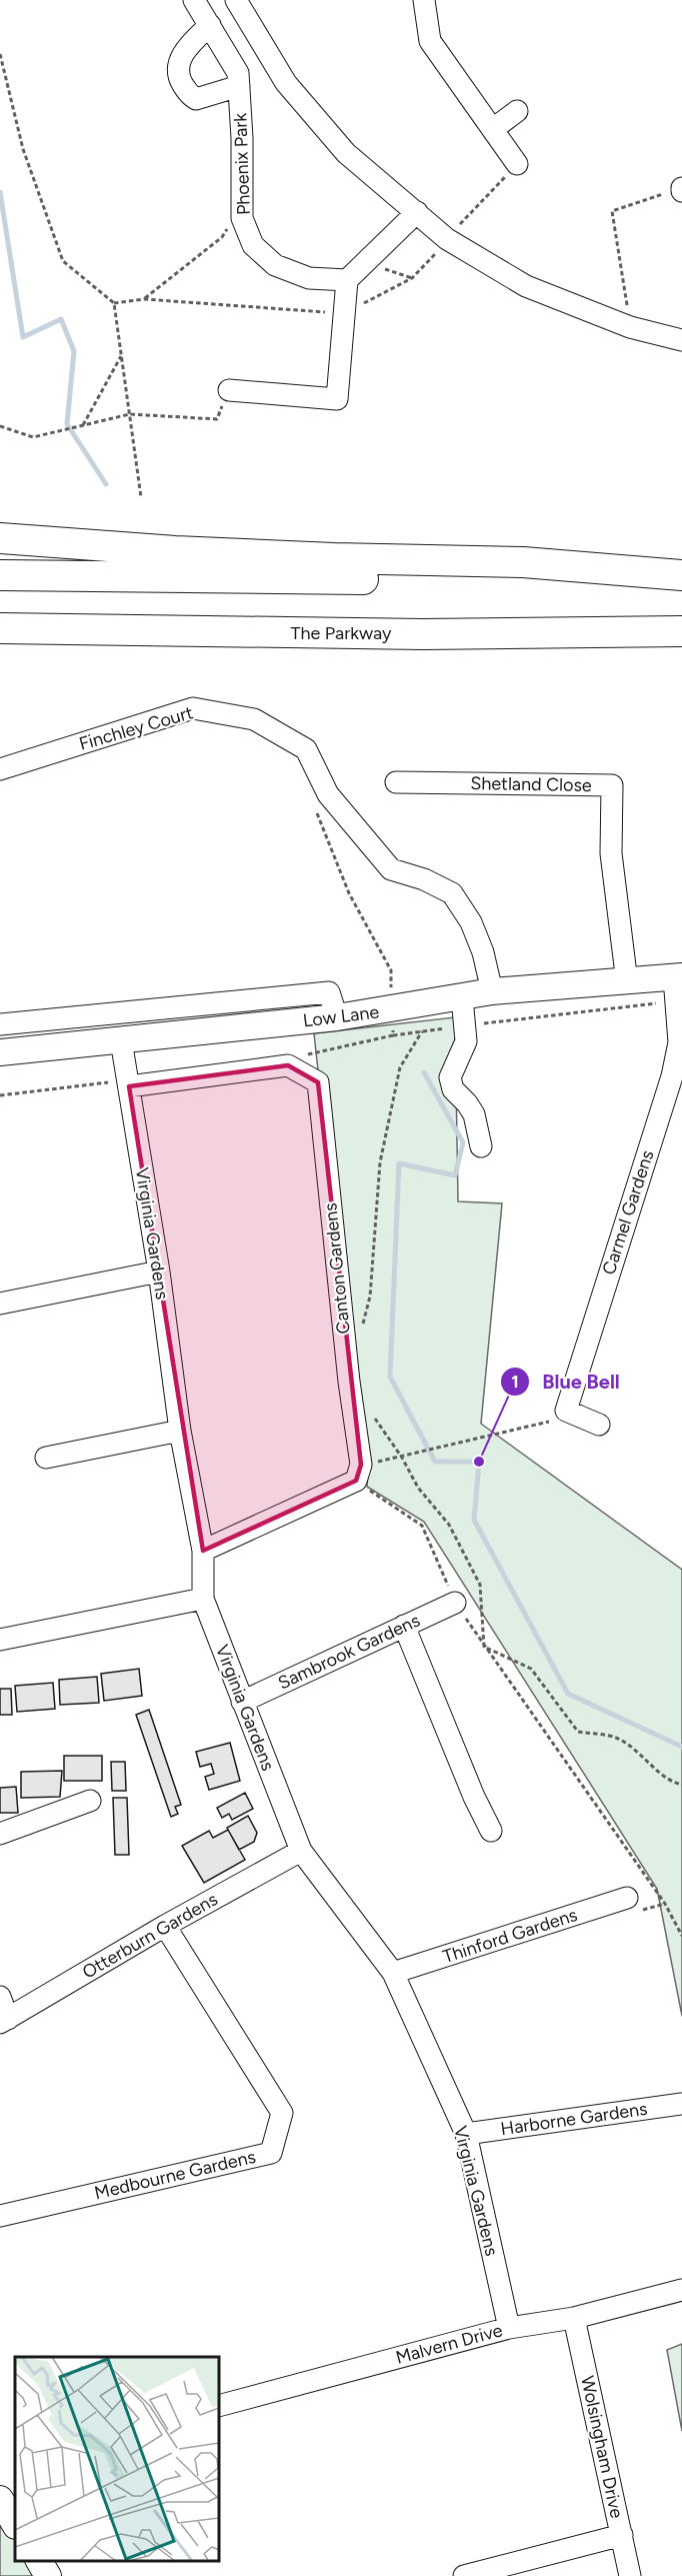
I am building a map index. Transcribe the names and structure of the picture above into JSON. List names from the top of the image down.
{
  "streets": {
    "highway": ["The Parkway"],
    "main road": ["Low Lane"],
    "street": [
      "Phoenix Park",
      "Finchley Court",
      "Shetland Close",
      "Carmel Gardens",
      "Virginia Gardens",
      "Canton Gardens",
      "Sambrook Gardens",
      "Otterburn Gardens",
      "Thinford Gardens",
      "Harborne Gardens",
      "Medbourne Gardens",
      "Malvern Drive",
      "Wolsingham Drive"
    ]
  },
  "crossings": [
    ["Finchley Court", "Low Lane"],
    ["Shetland Close", "Low Lane"],
    ["Low Lane", "Carmel Gardens"],
    ["Low Lane", "Virginia Gardens"],
    ["Virginia Gardens", "Sambrook Gardens"],
    ["Virginia Gardens", "Otterburn Gardens"],
    ["Virginia Gardens", "Thinford Gardens"],
    ["Virginia Gardens", "Harborne Gardens"],
    ["Virginia Gardens", "Malvern Drive"],
    ["Otterburn Gardens", "Medbourne Gardens"],
    ["Malvern Drive", "Wolsingham Drive"]
  ],
  "places": ["Blue Bell"]
}
